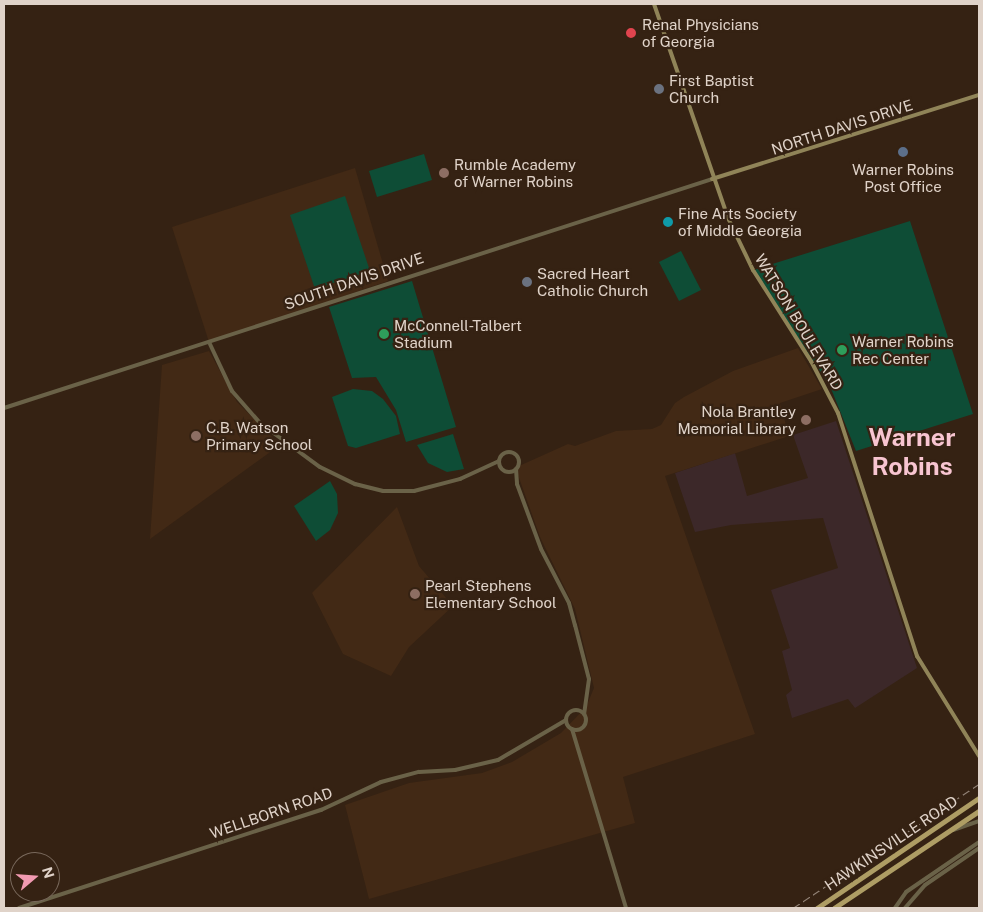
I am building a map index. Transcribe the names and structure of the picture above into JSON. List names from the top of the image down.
{
  "streets": {
    "main road": ["NORTH DAVIS DRIVE", "WATSON BOULEVARD", "HAWKINSVILLE ROAD"],
    "street": ["SOUTH DAVIS DRIVE", "WELLBORN ROAD"]
  },
  "crossings": [
    ["NORTH DAVIS DRIVE", "SOUTH DAVIS DRIVE"],
    ["NORTH DAVIS DRIVE", "WATSON BOULEVARD"],
    ["SOUTH DAVIS DRIVE", "WATSON BOULEVARD"]
  ],
  "districts": ["Warner Robins"],
  "places": [
    "Renal Physicians of Georgia",
    "First Baptist Church",
    "Warner Robins Post Office",
    "Rumble Academy of Warner Robins",
    "Fine Arts Society of Middle Georgia",
    "Sacred Heart Catholic Church",
    "McConnell-Talbert Stadium",
    "Warner Robins Rec Center",
    "Nola Brantley Memorial Library",
    "C.B. Watson Primary School",
    "Pearl Stephens Elementary School"
  ],
  "north": "right"
}
